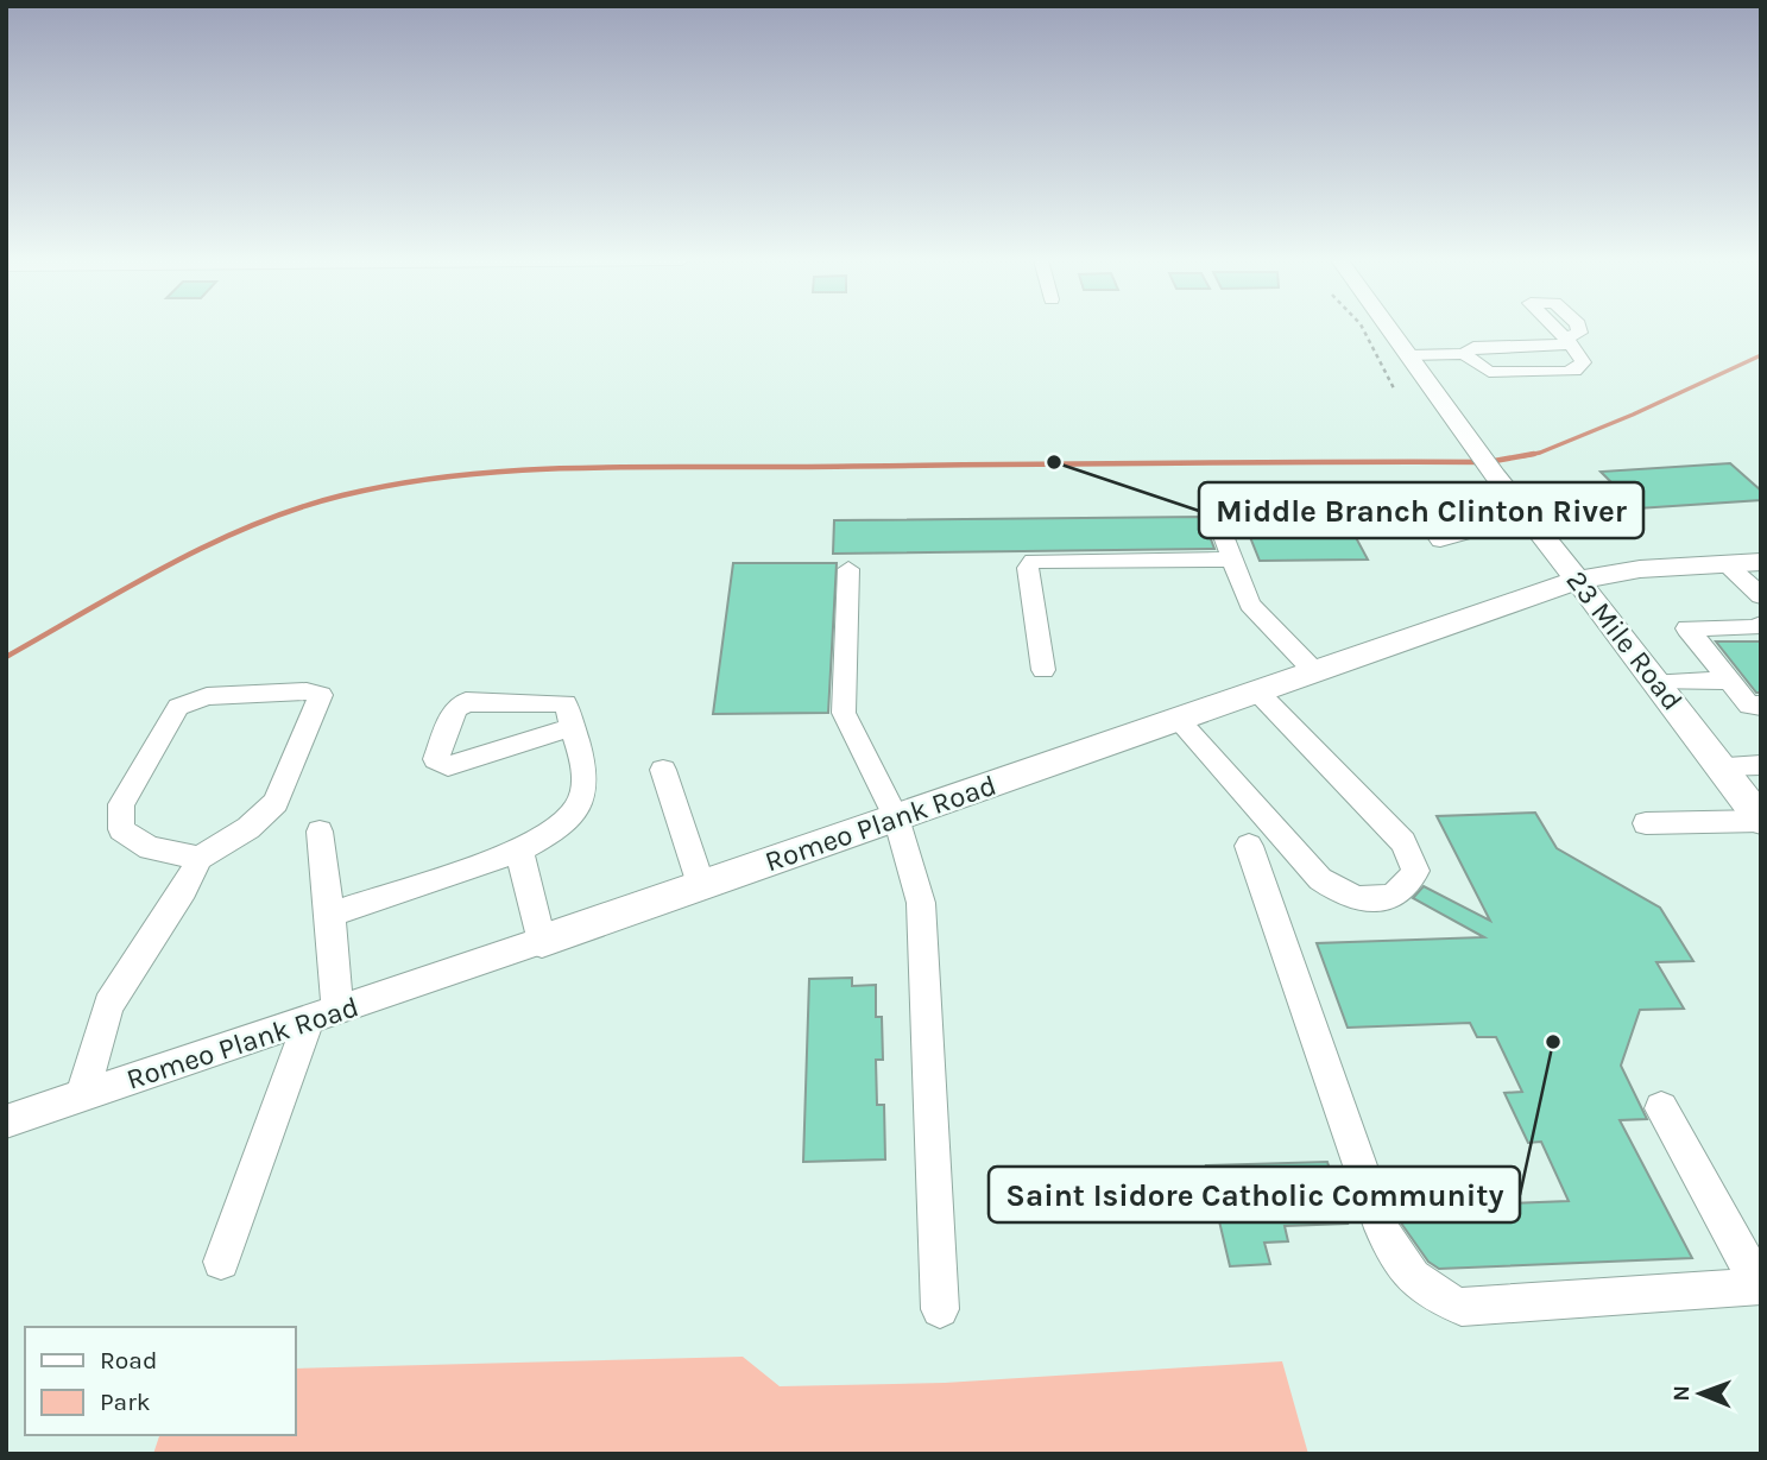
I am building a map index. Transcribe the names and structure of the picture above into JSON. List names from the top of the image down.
{
  "streets": {
    "main road": ["23 Mile Road", "Romeo Plank Road"]
  },
  "crossings": [
    ["23 Mile Road", "Romeo Plank Road"]
  ],
  "places": ["Middle Branch Clinton River", "Saint Isidore Catholic Community"],
  "legend": ["Road", "Park"],
  "north": "left"
}
